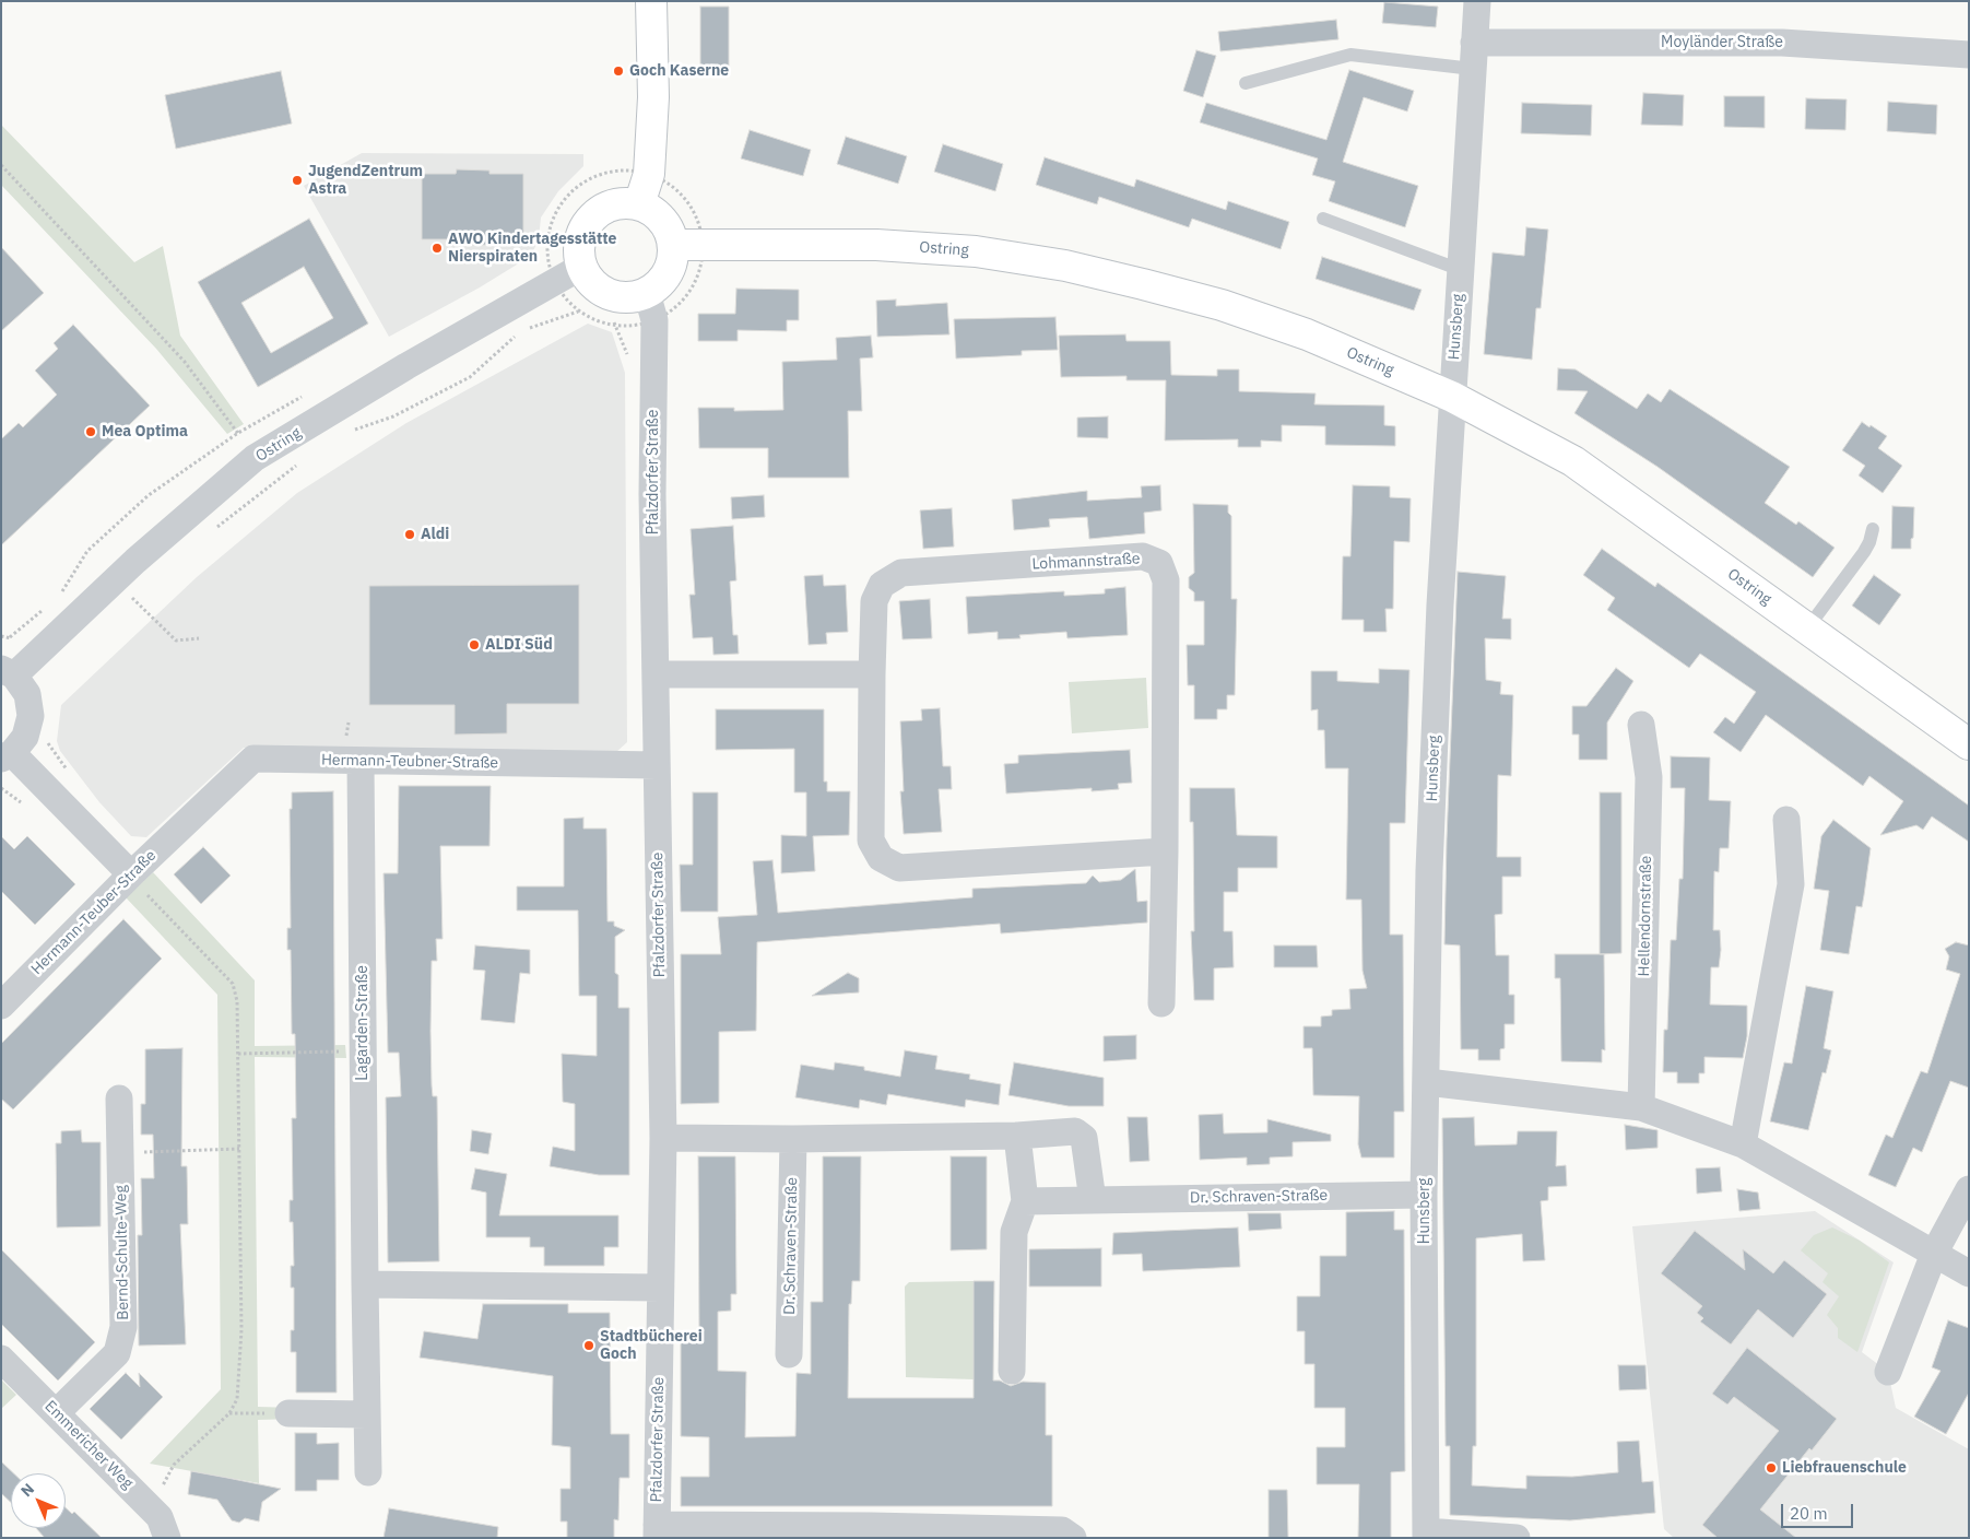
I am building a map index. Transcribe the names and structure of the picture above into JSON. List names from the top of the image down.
{
  "streets": {
    "street": [
      "Moyländer Straße",
      "Ostring",
      "Hunsberg",
      "Pfalzdorfer Straße",
      "Lohmannstraße",
      "Hermann-Teubner-Straße",
      "Hermann-Teuber-Straße",
      "Hellendornstraße",
      "Lagarden-Straße",
      "Dr. Schraven-Straße",
      "Bernd-Schulte-Weg",
      "Emmericher Weg"
    ]
  },
  "crossings": [
    ["Moyländer Straße", "Hunsberg"],
    ["Ostring", "Hunsberg"],
    ["Hunsberg", "Dr. Schraven-Straße"],
    ["Pfalzdorfer Straße", "Hermann-Teubner-Straße"],
    ["Hermann-Teubner-Straße", "Hermann-Teuber-Straße"],
    ["Hermann-Teubner-Straße", "Lagarden-Straße"],
    ["Bernd-Schulte-Weg", "Emmericher Weg"]
  ],
  "places": [
    "Goch Kaserne",
    "JugendZentrum Astra",
    "AWO Kindertagesstätte Nierspiraten",
    "Mea Optima",
    "Aldi",
    "ALDI Süd",
    "Stadtbücherei Goch",
    "Liebfrauenschule"
  ],
  "scale_bar": "20 m",
  "north": "top left"
}
